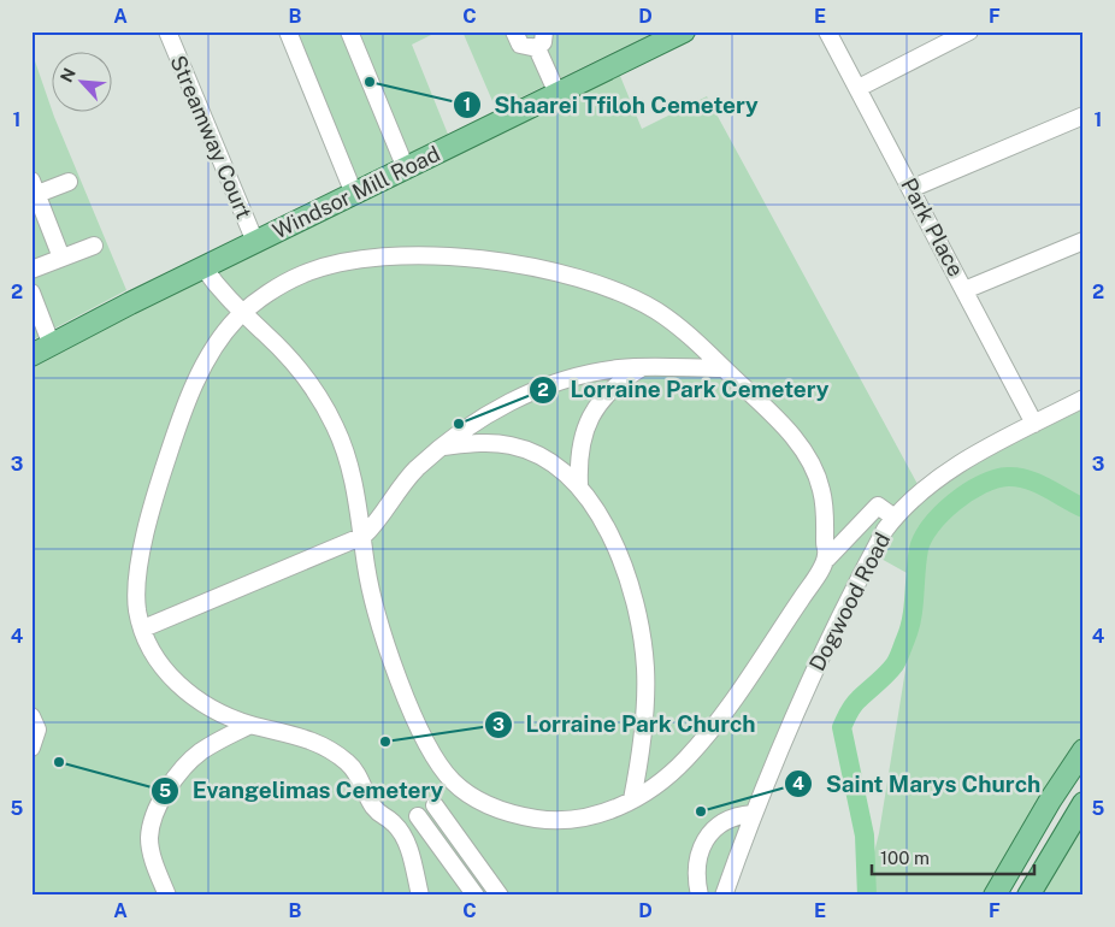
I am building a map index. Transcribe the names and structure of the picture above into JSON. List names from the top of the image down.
{
  "streets": {
    "main road": ["Windsor Mill Road"],
    "street": ["Streamway Court", "Park Place", "Dogwood Road"]
  },
  "crossings": [
    ["Streamway Court", "Windsor Mill Road"],
    ["Park Place", "Dogwood Road"]
  ],
  "places": [
    "Shaarei Tfiloh Cemetery",
    "Lorraine Park Cemetery",
    "Lorraine Park Church",
    "Evangelimas Cemetery",
    "Saint Marys Church"
  ],
  "scale_bar": "100 m",
  "north": "top left",
  "grid": {
    "columns": [
      "A",
      "B",
      "C",
      "D",
      "E",
      "F"
    ],
    "rows": [
      "1",
      "2",
      "3",
      "4",
      "5"
    ]
  }
}
